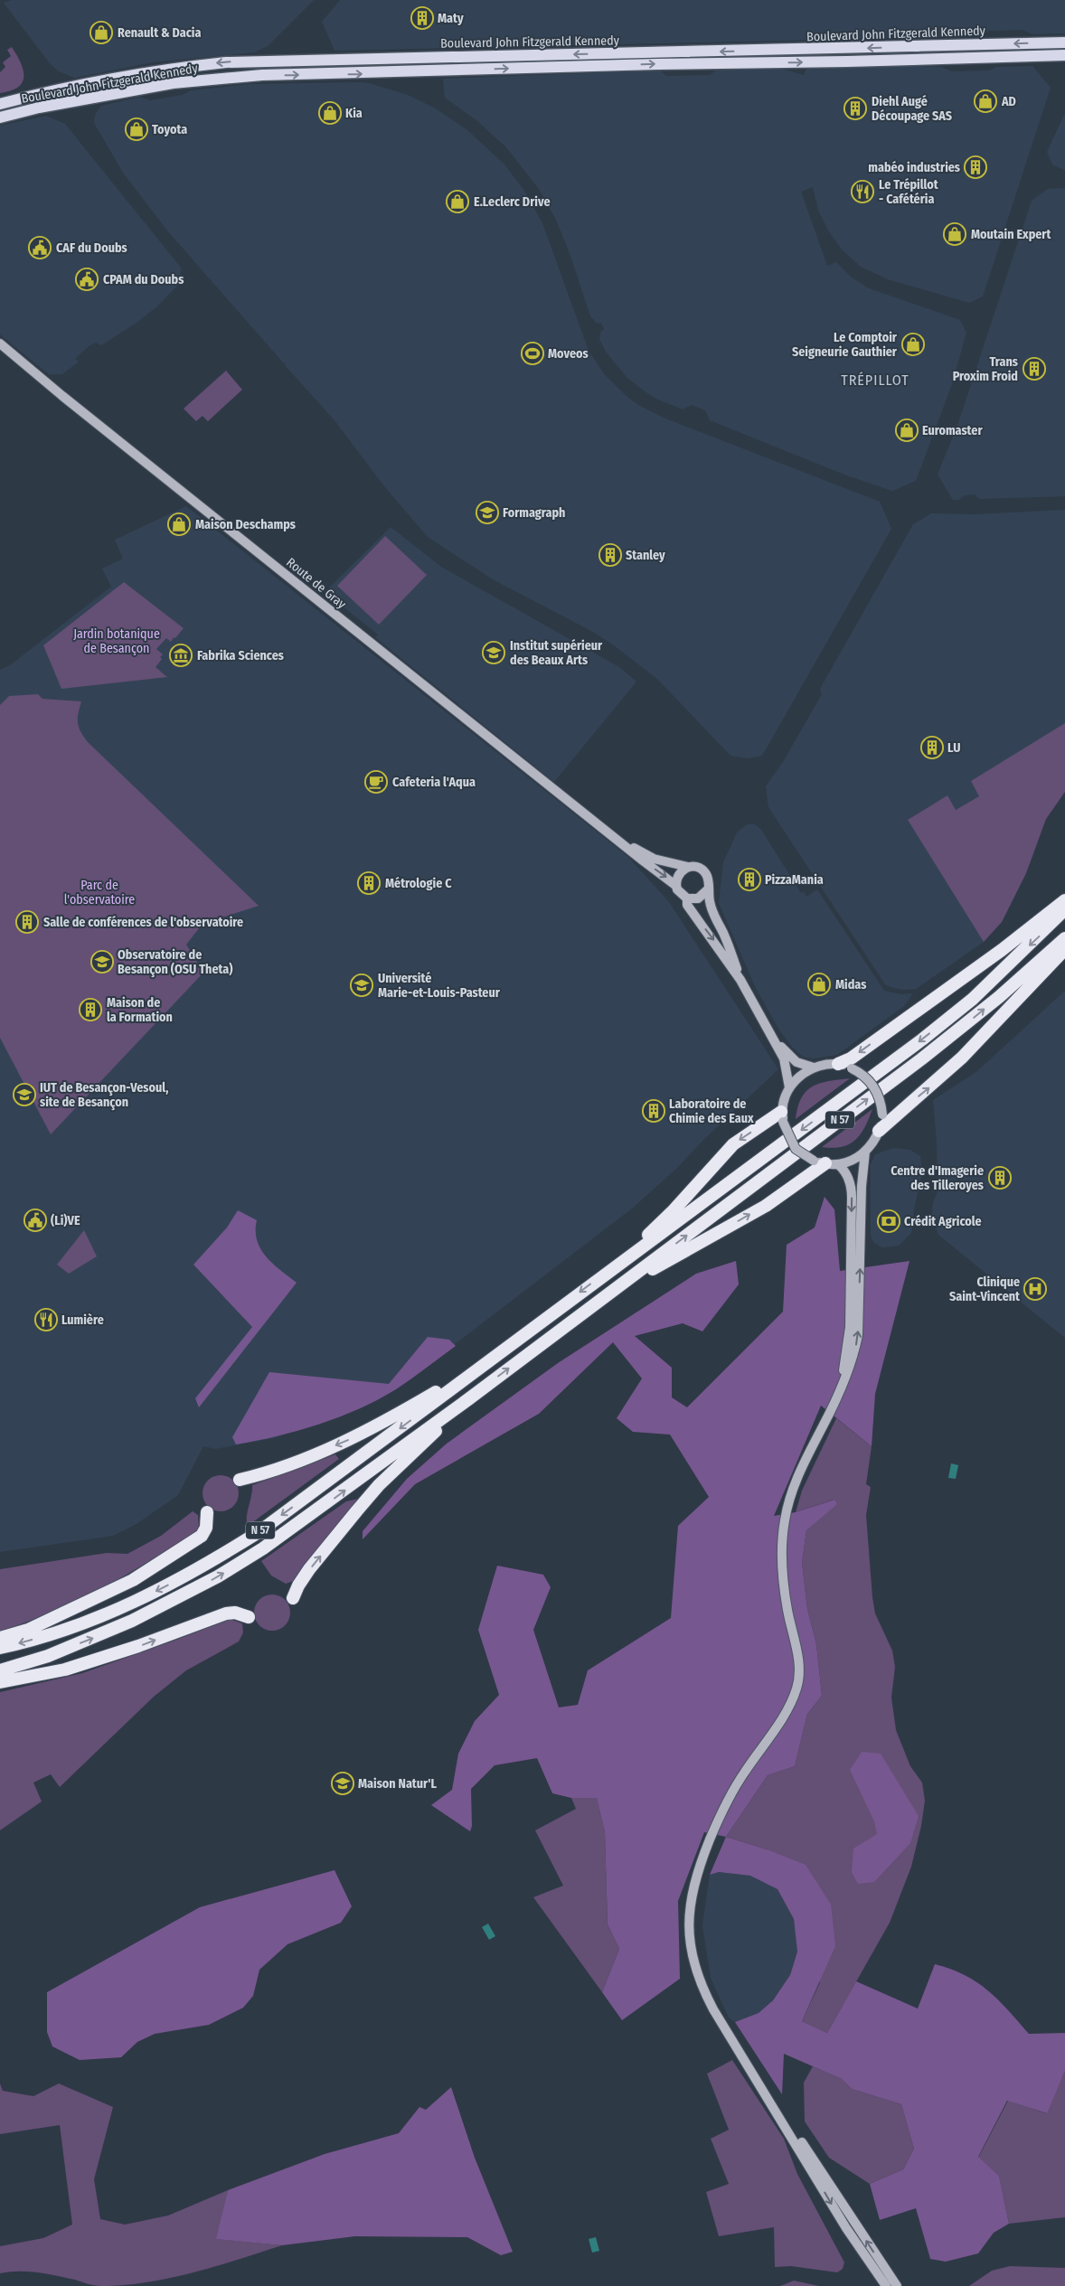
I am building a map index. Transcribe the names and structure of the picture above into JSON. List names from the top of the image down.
{
  "streets": {
    "highway": ["N 57"],
    "main road": ["Boulevard John Fitzgerald Kennedy", "Route de Gray"]
  },
  "districts": ["TRÉPILLOT"],
  "parks": ["Jardin botanique de Besançon", "Parc de l'observatoire"],
  "places": {
    "building": [
      "Maty",
      "Diehl Augé Découpage SAS",
      "mabéo industries",
      "Trans Proxim Froid",
      "Stanley",
      "LU",
      "PizzaMania",
      "Métrologie C",
      "Salle de conférences de l'observatoire",
      "Maison de la Formation",
      "Laboratoire de Chimie des Eaux",
      "Centre d'Imagerie des Tilleroyes"
    ],
    "shop": [
      "Renault & Dacia",
      "AD",
      "Kia",
      "Toyota",
      "E.Leclerc Drive",
      "Moutain Expert",
      "Le Comptoir Seigneurie Gauthier",
      "Euromaster",
      "Maison Deschamps",
      "Midas"
    ],
    "restaurant": ["Le Trépillot - Cafétéria", "Lumière"],
    "public building": ["CAF du Doubs", "CPAM du Doubs", "(Li)VE"],
    "sports": ["Moveos"],
    "school or university": [
      "Formagraph",
      "Institut supérieur des Beaux Arts",
      "Observatoire de Besançon (OSU Theta)",
      "Université Marie-et-Louis-Pasteur",
      "IUT de Besançon-Vesoul, site de Besançon",
      "Maison Natur'L"
    ],
    "museum": ["Fabrika Sciences"],
    "cafe": ["Cafeteria l'Aqua"],
    "bank": ["Crédit Agricole"],
    "hospital": ["Clinique Saint-Vincent"]
  }
}
